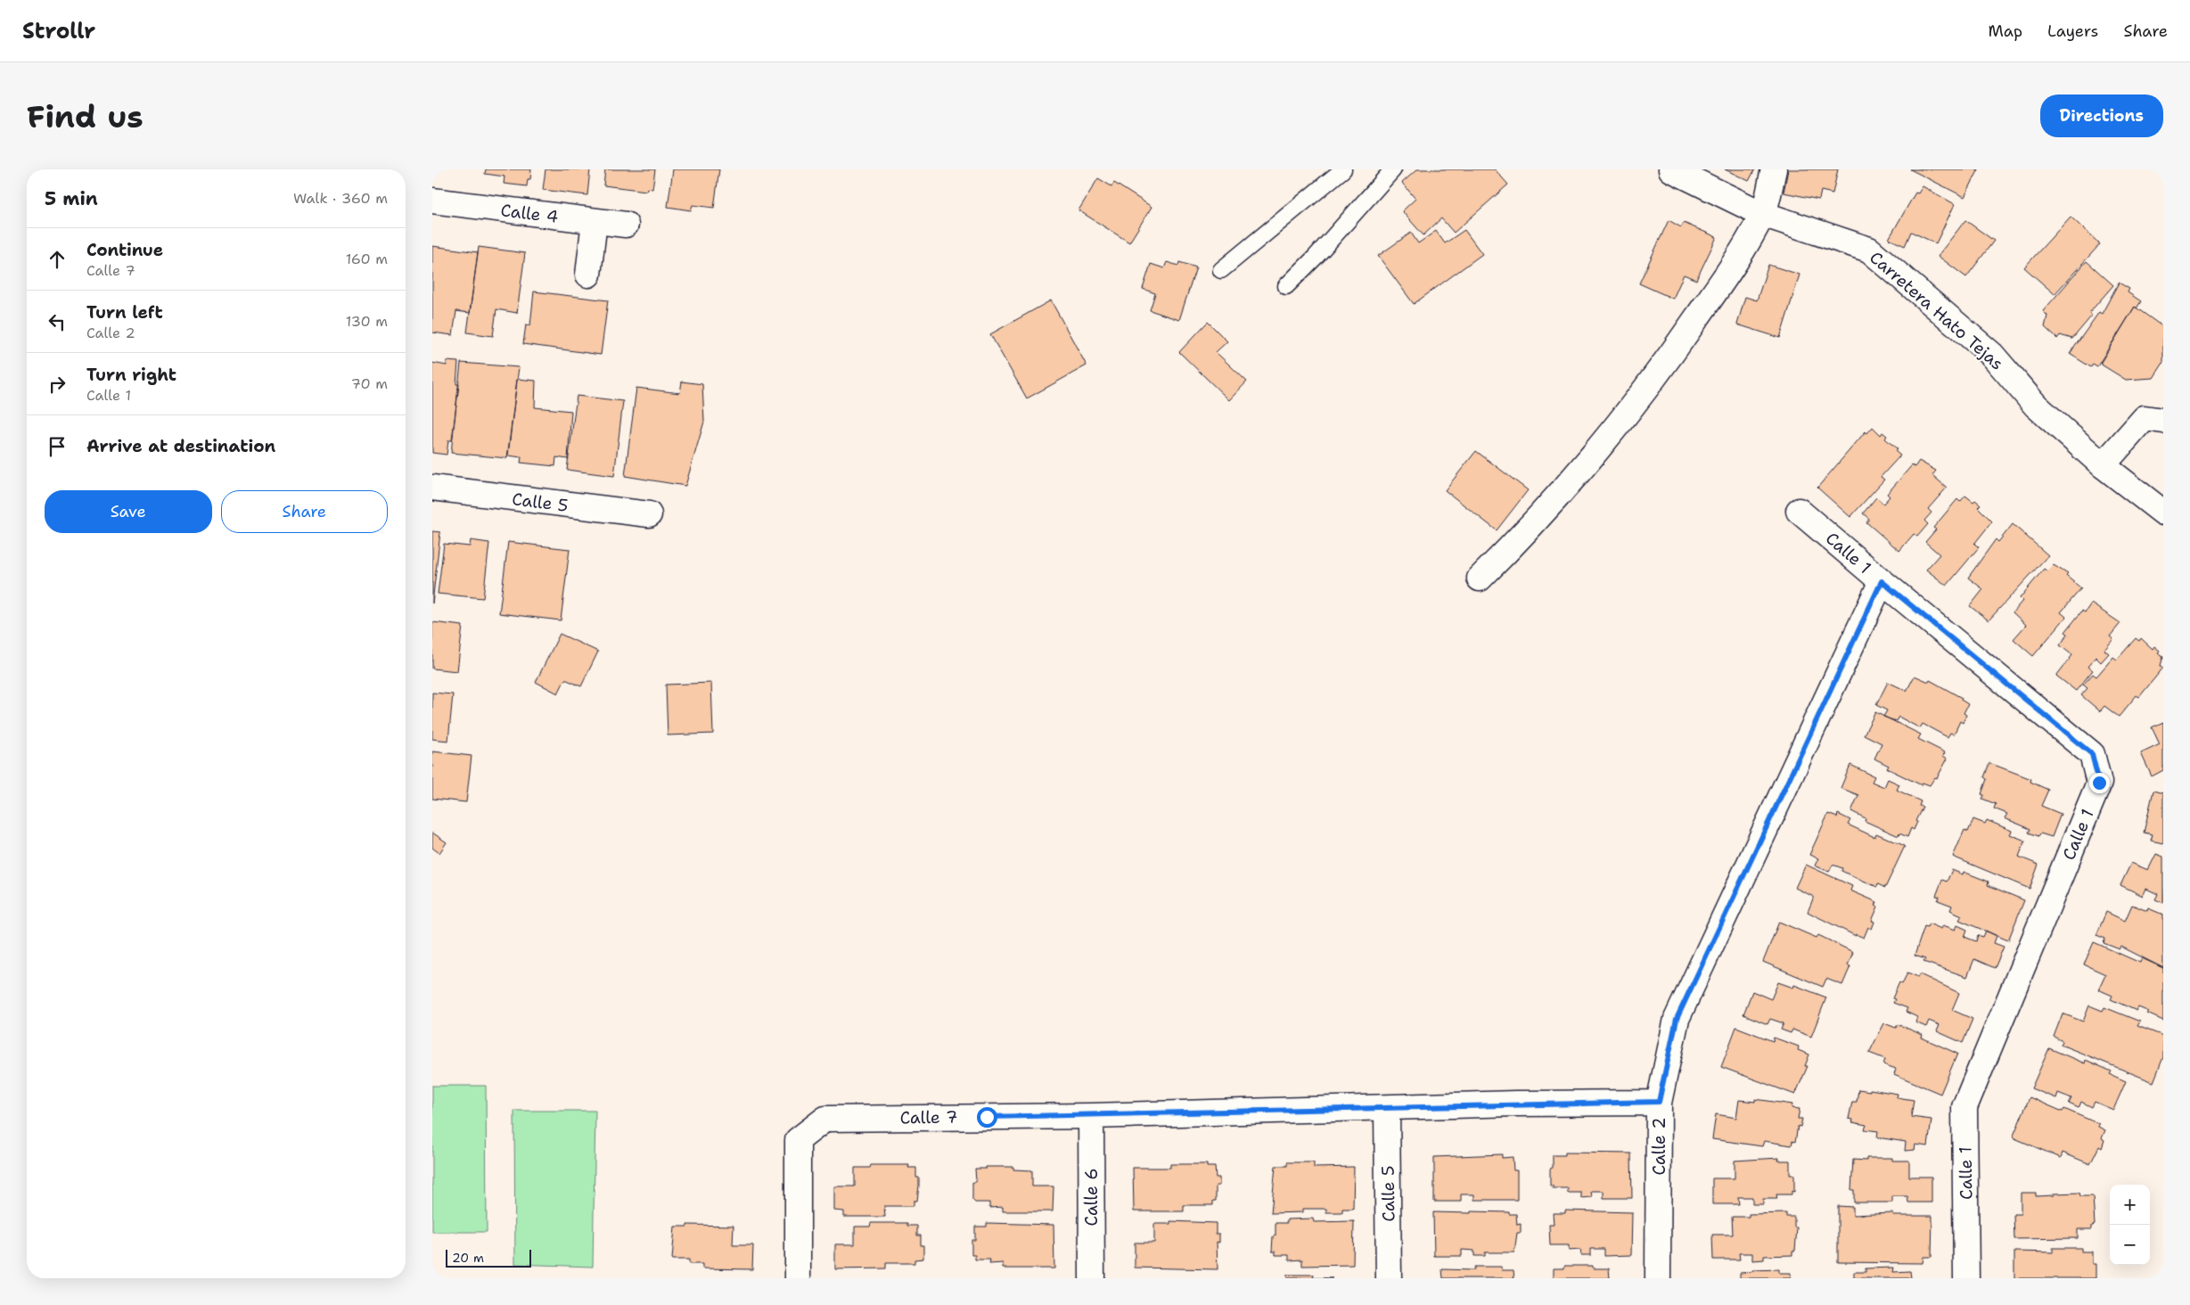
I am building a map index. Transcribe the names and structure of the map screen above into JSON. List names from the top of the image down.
{
  "streets": {
    "street": [
      "Calle 4",
      "Carretera Hato Tejas",
      "Calle 5",
      "Calle 1",
      "Calle 7",
      "Calle 2",
      "Calle 6"
    ]
  },
  "crossings": [
    ["Calle 5", "Calle 7"],
    ["Calle 1", "Calle 2"],
    ["Calle 7", "Calle 2"],
    ["Calle 7", "Calle 6"]
  ],
  "scale_bar": "20 m",
  "page": {
    "header": "Strollr",
    "nav": ["Map", "Layers", "Share"],
    "buttons": [
      "Directions",
      ["Save", "Share"]
    ],
    "title": "Find us",
    "heading": ["5 min", "Walk · 360 m"],
    "list": [
      ["Continue", "Calle 7", "160 m"],
      ["Turn left", "Calle 2", "130 m"],
      ["Turn right", "Calle 1", "70 m"],
      "Arrive at destination"
    ],
    "map_buttons": ["+", "−"],
    "scale": "20 m"
  }
}
